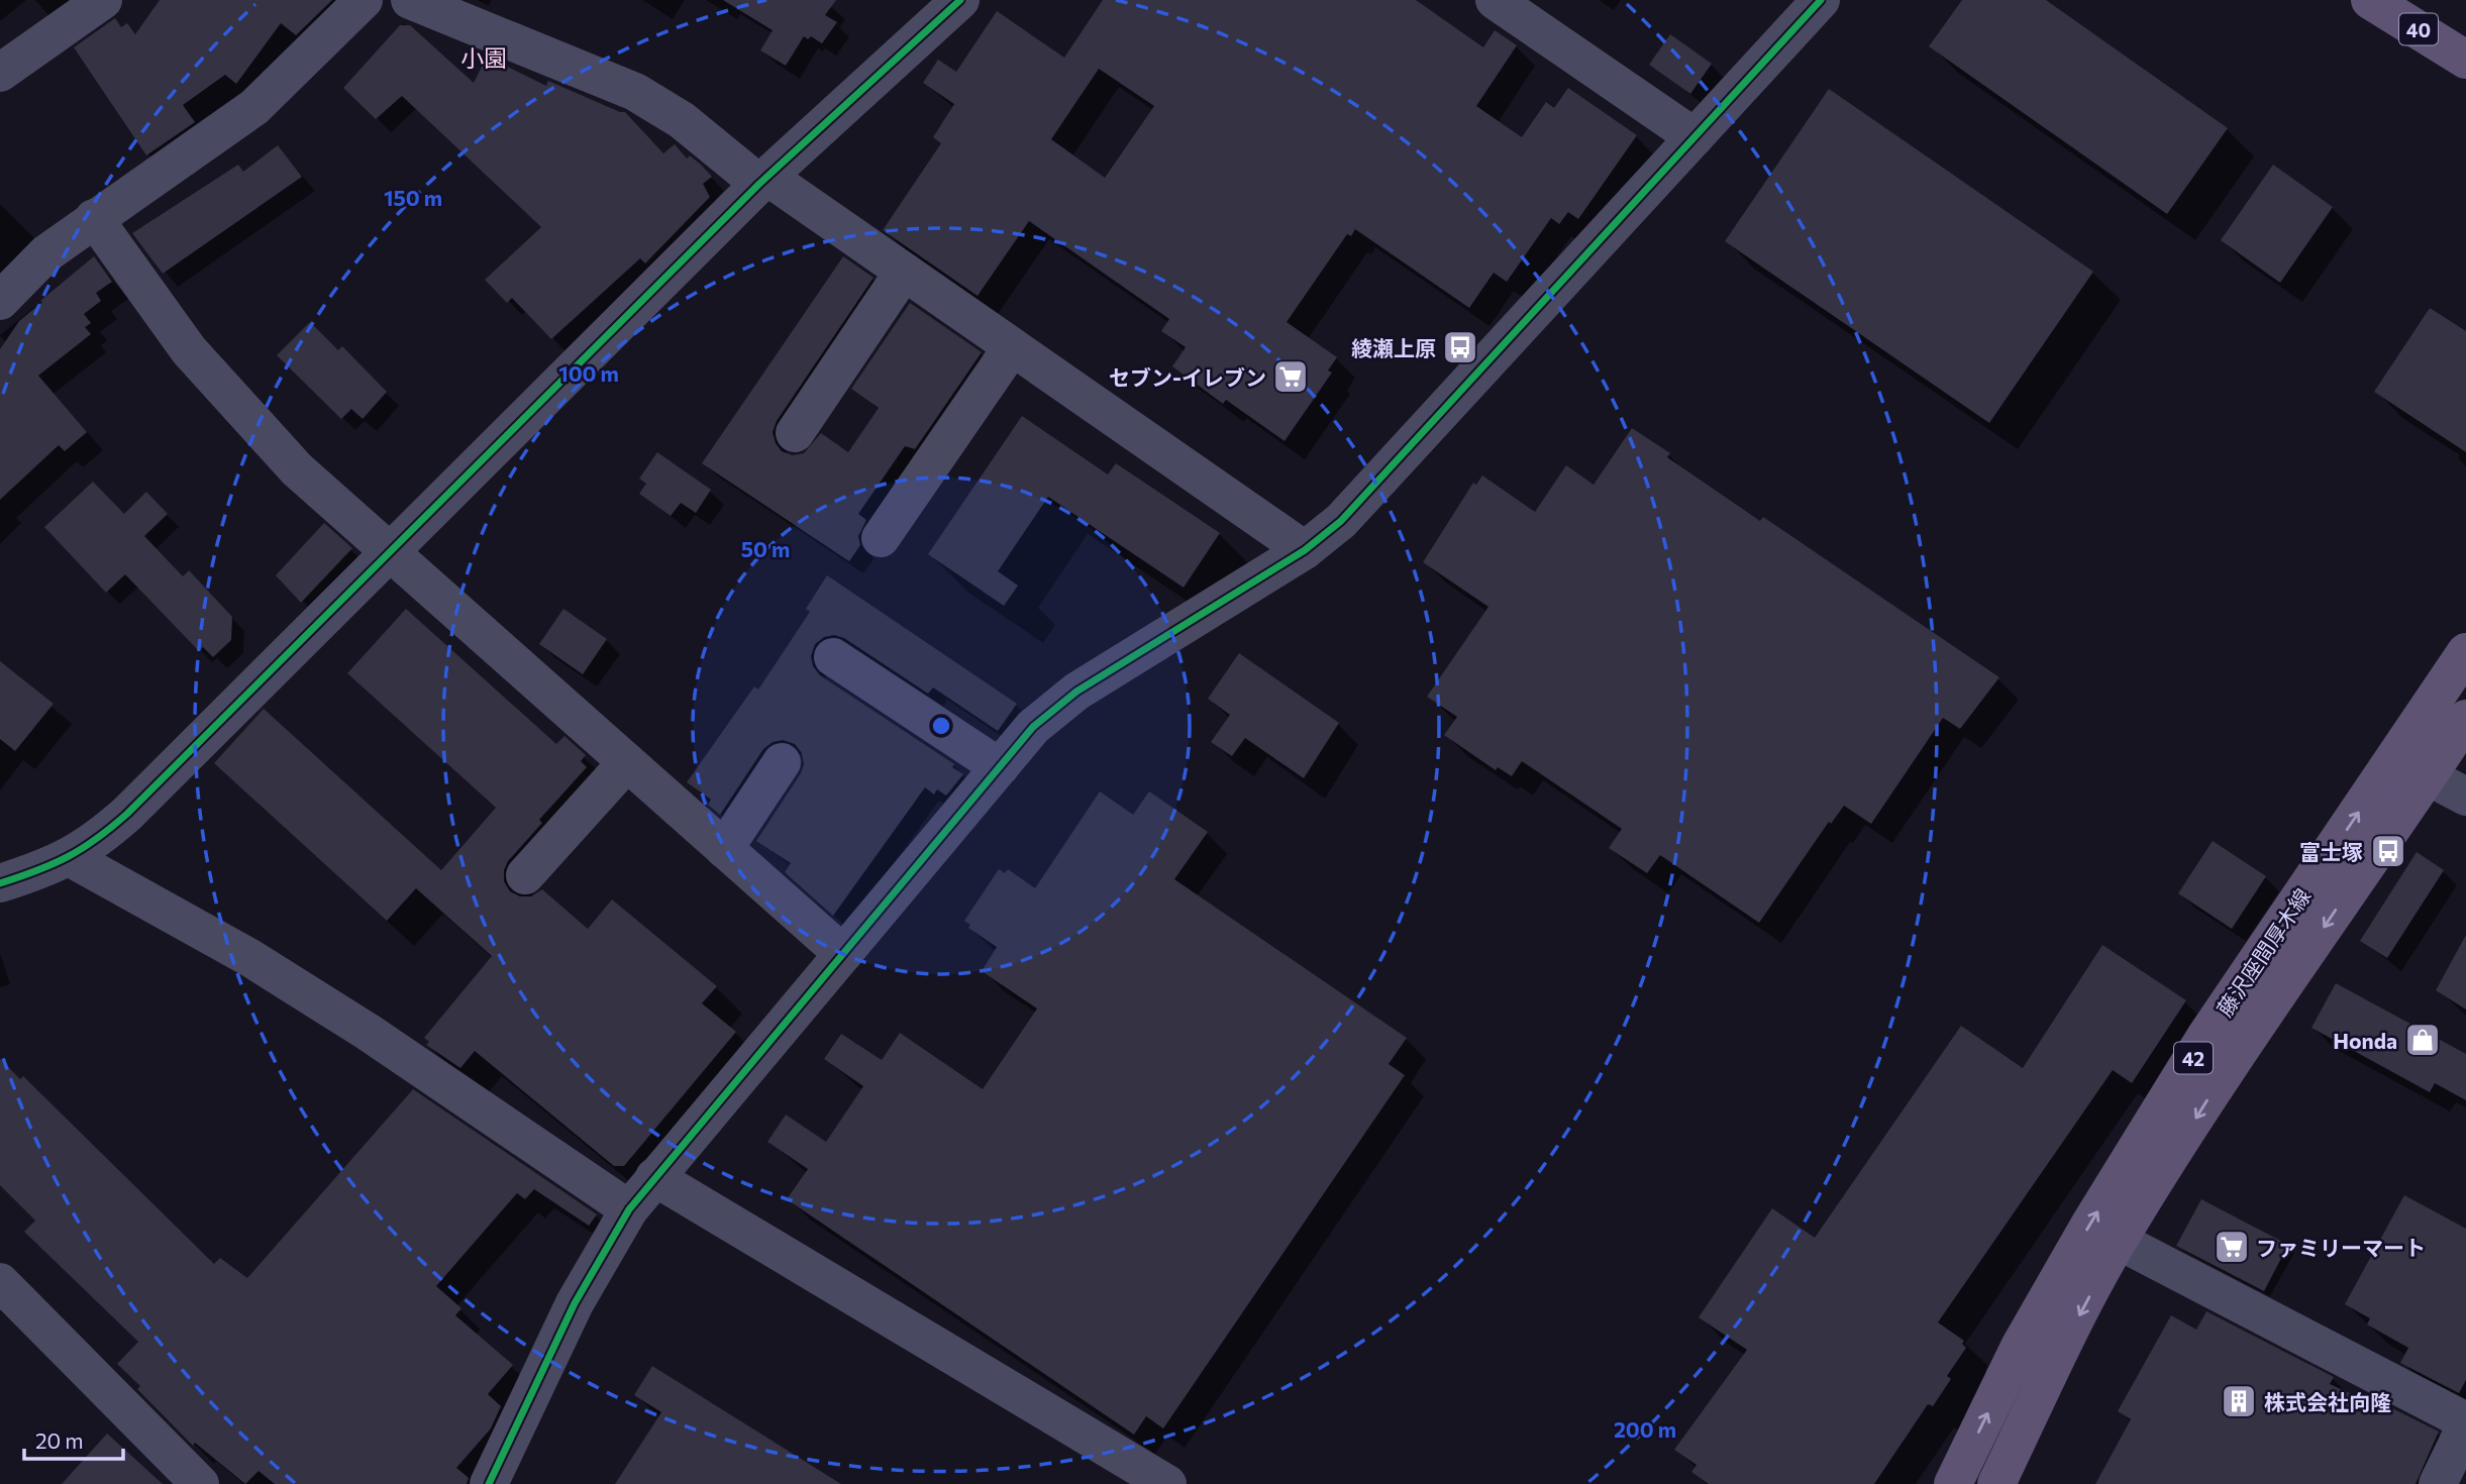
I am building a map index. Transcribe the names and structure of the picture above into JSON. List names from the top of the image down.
{
  "streets": {
    "main road": ["40", "藤沢座間厚木線", "42"]
  },
  "districts": ["小園"],
  "places": {
    "bus stop": ["綾瀬上原", "富士塚"],
    "supermarket": ["セブン-イレブン", "ファミリーマート"],
    "shop": ["Honda"],
    "building": ["株式会社向隆"]
  },
  "scale_bar": "20 m",
  "rings": [
    "150 m",
    "100 m",
    "50 m",
    "200 m"
  ]
}
